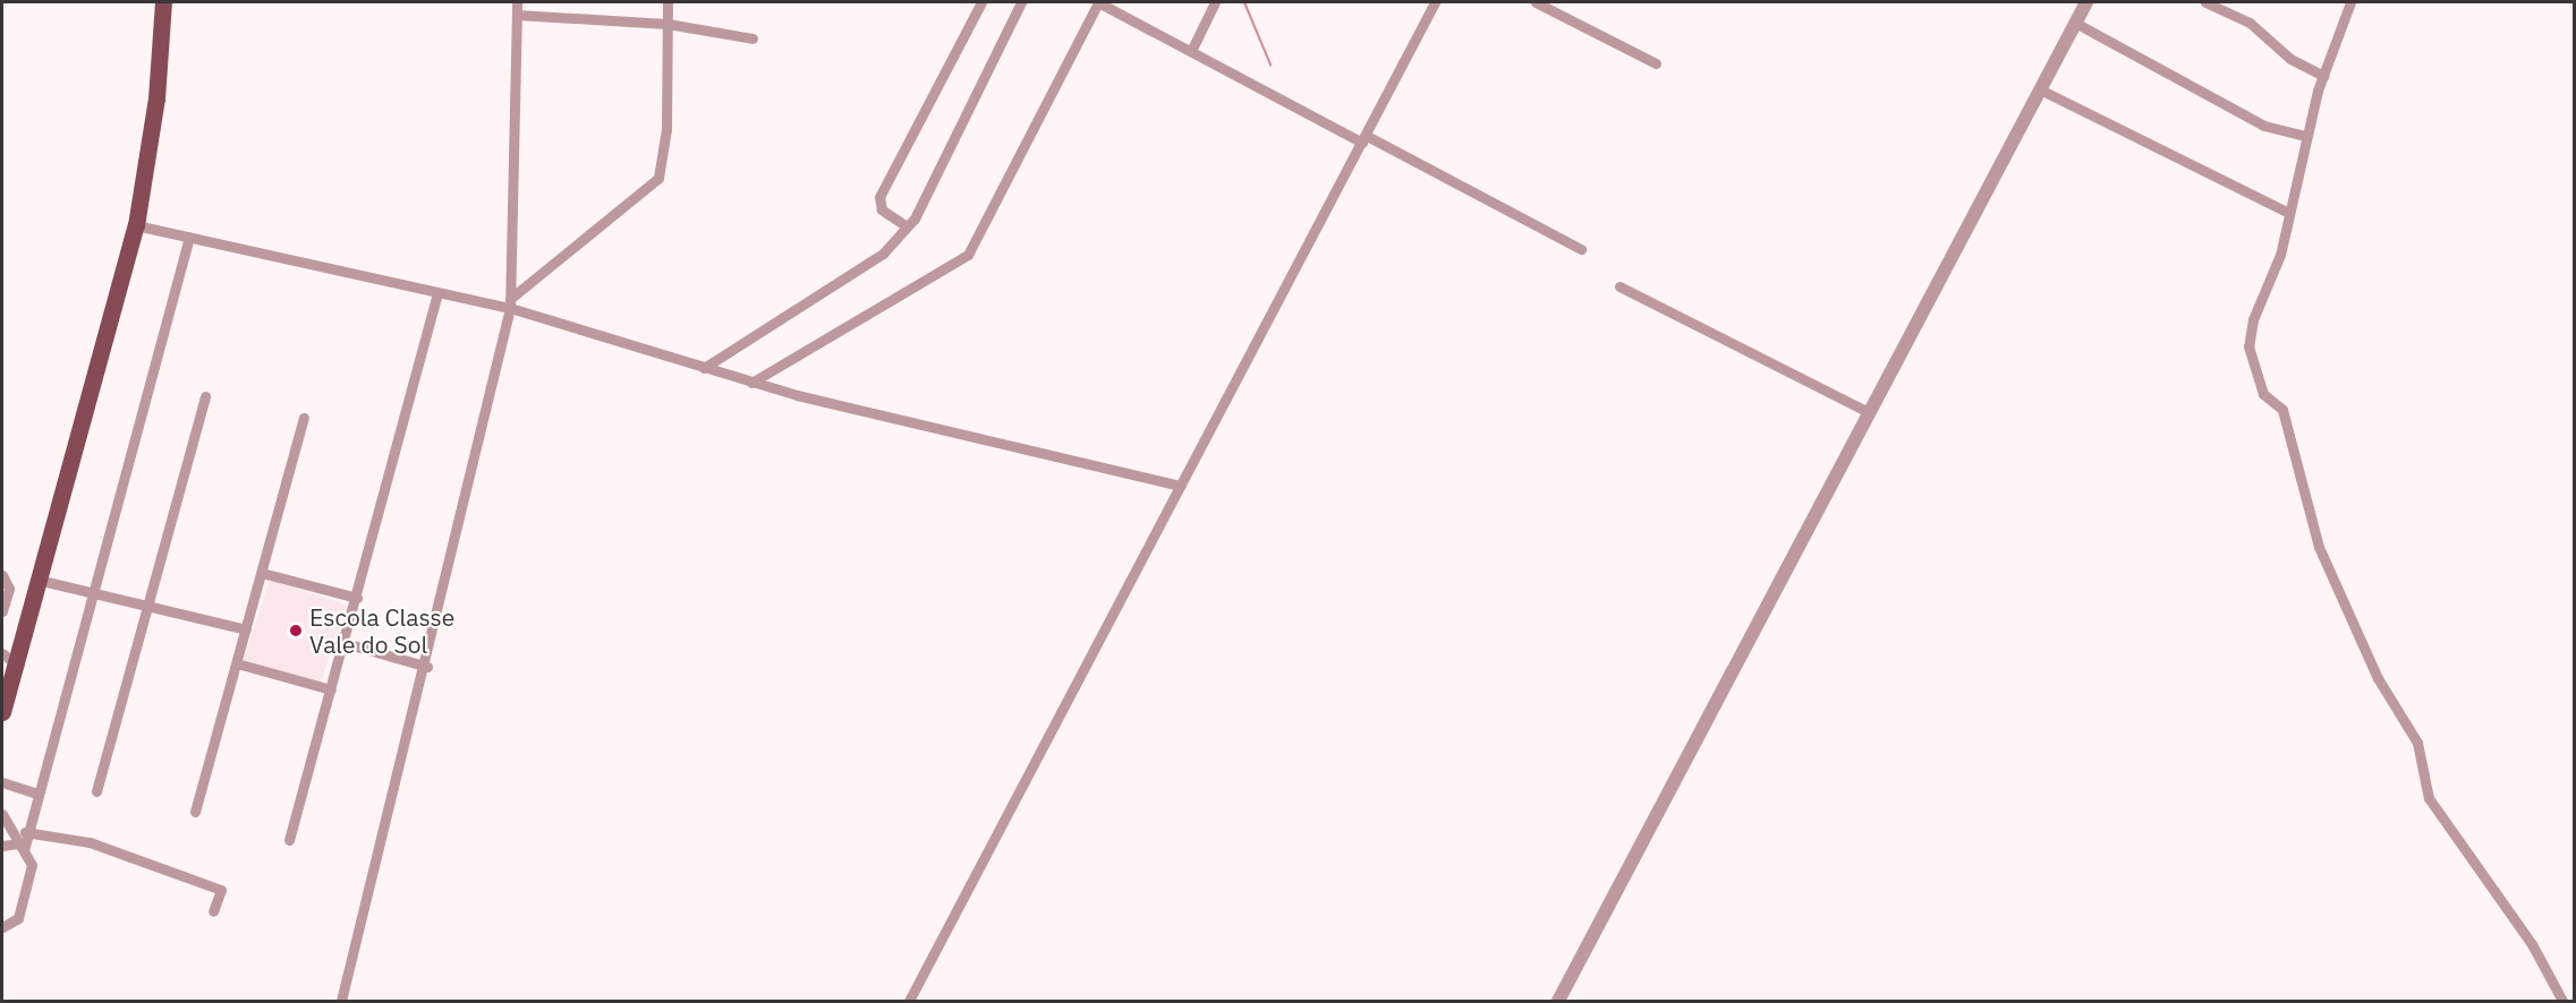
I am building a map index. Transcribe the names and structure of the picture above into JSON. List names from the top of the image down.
{
  "places": ["Escola Classe Vale do Sol"]
}
